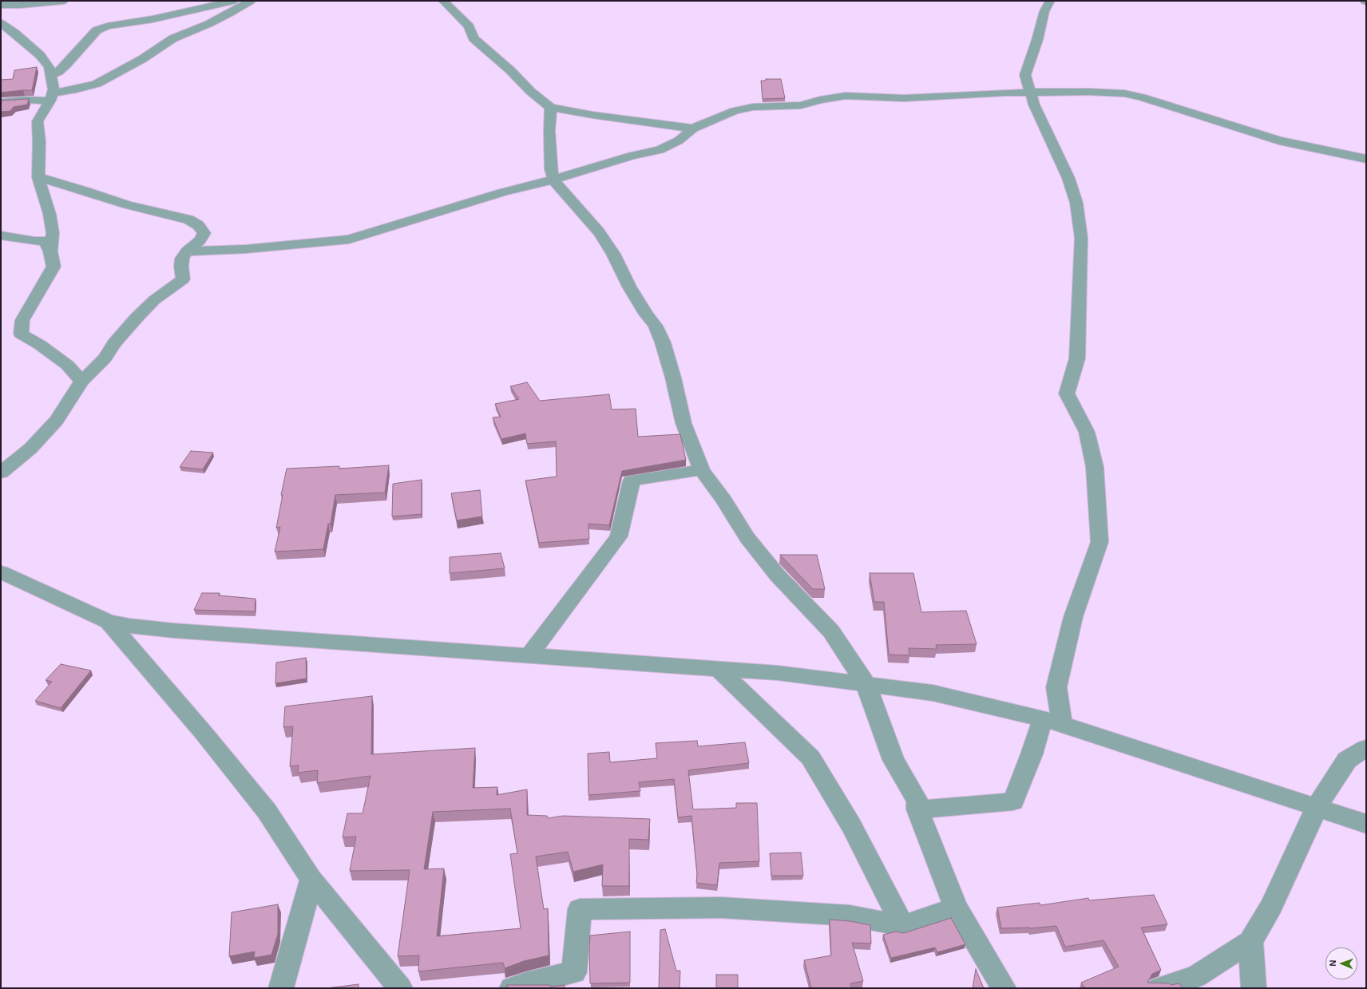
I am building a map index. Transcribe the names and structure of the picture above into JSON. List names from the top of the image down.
{
  "north": "left"
}
